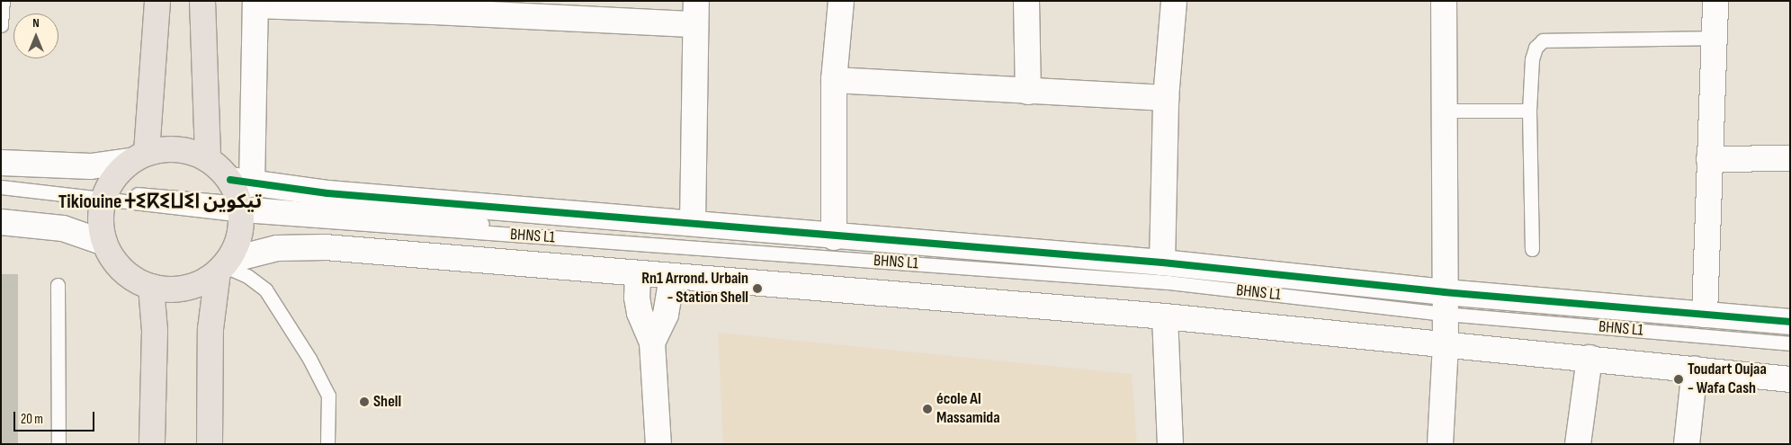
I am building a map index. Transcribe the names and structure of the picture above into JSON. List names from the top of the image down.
{
  "streets": {
    "lane": ["BHNS L1"]
  },
  "districts": ["Tikiouine ⵜⵉⴽⵉⵡⵉⵏ تيكوين"],
  "places": [
    "Rn1 Arrond. Urbain - Station Shell",
    "Toudart Oujaa - Wafa Cash",
    "Shell",
    "école Al Massamida"
  ],
  "scale_bar": "20 m",
  "north": "top"
}
